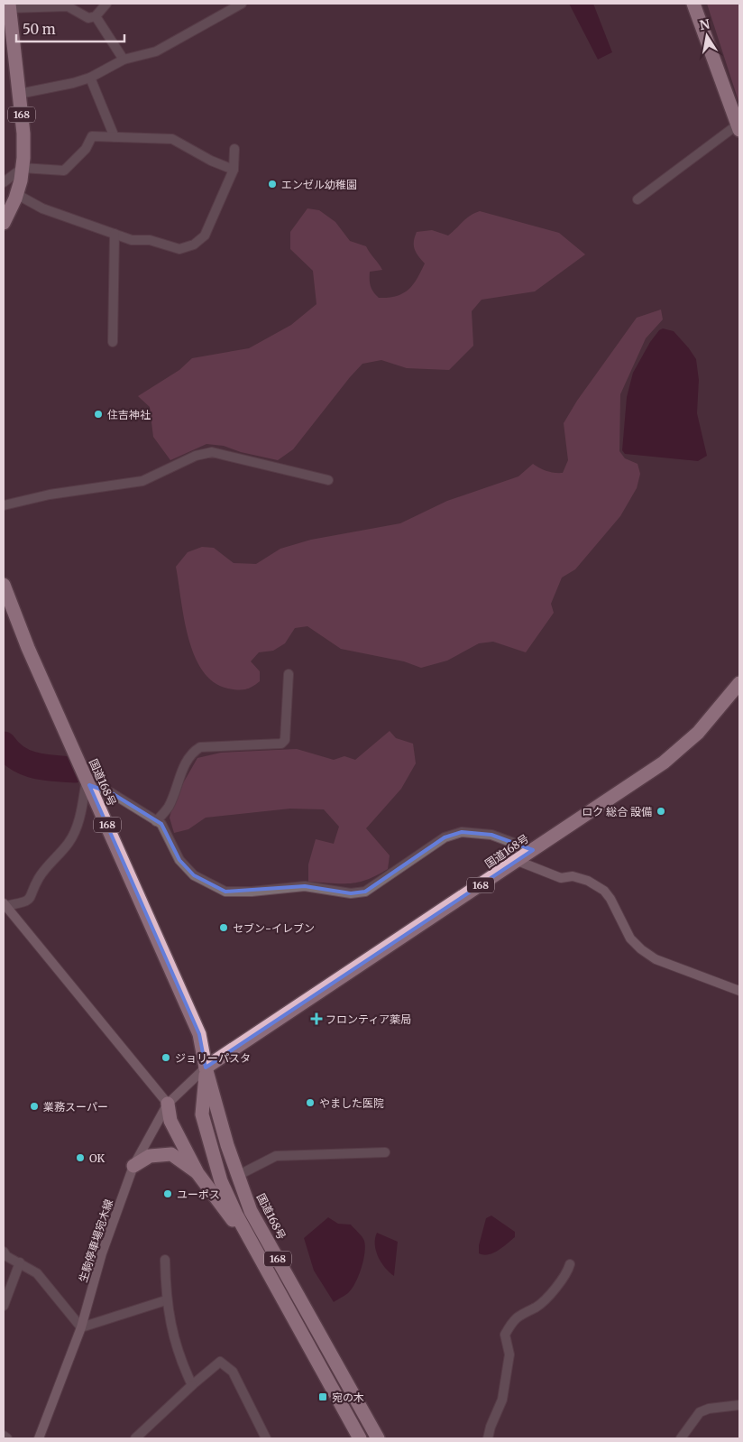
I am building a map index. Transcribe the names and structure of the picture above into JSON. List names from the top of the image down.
{
  "streets": {
    "highway": ["168", "国道168号"],
    "street": ["生駒停車場宛木線"]
  },
  "crossings": [
    ["国道168号", "生駒停車場宛木線"]
  ],
  "places": {
    "other": [
      "エンゼル幼稚園",
      "住吉神社",
      "ロク 総合 設備",
      "セブン-イレブン",
      "ジョリーパスタ",
      "やました医院",
      "業務スーパー",
      "OK",
      "ユーポス"
    ],
    "health": ["フロンティア薬局"],
    "transit": ["宛の木"]
  },
  "scale_bar": "50 m",
  "north": "top"
}
